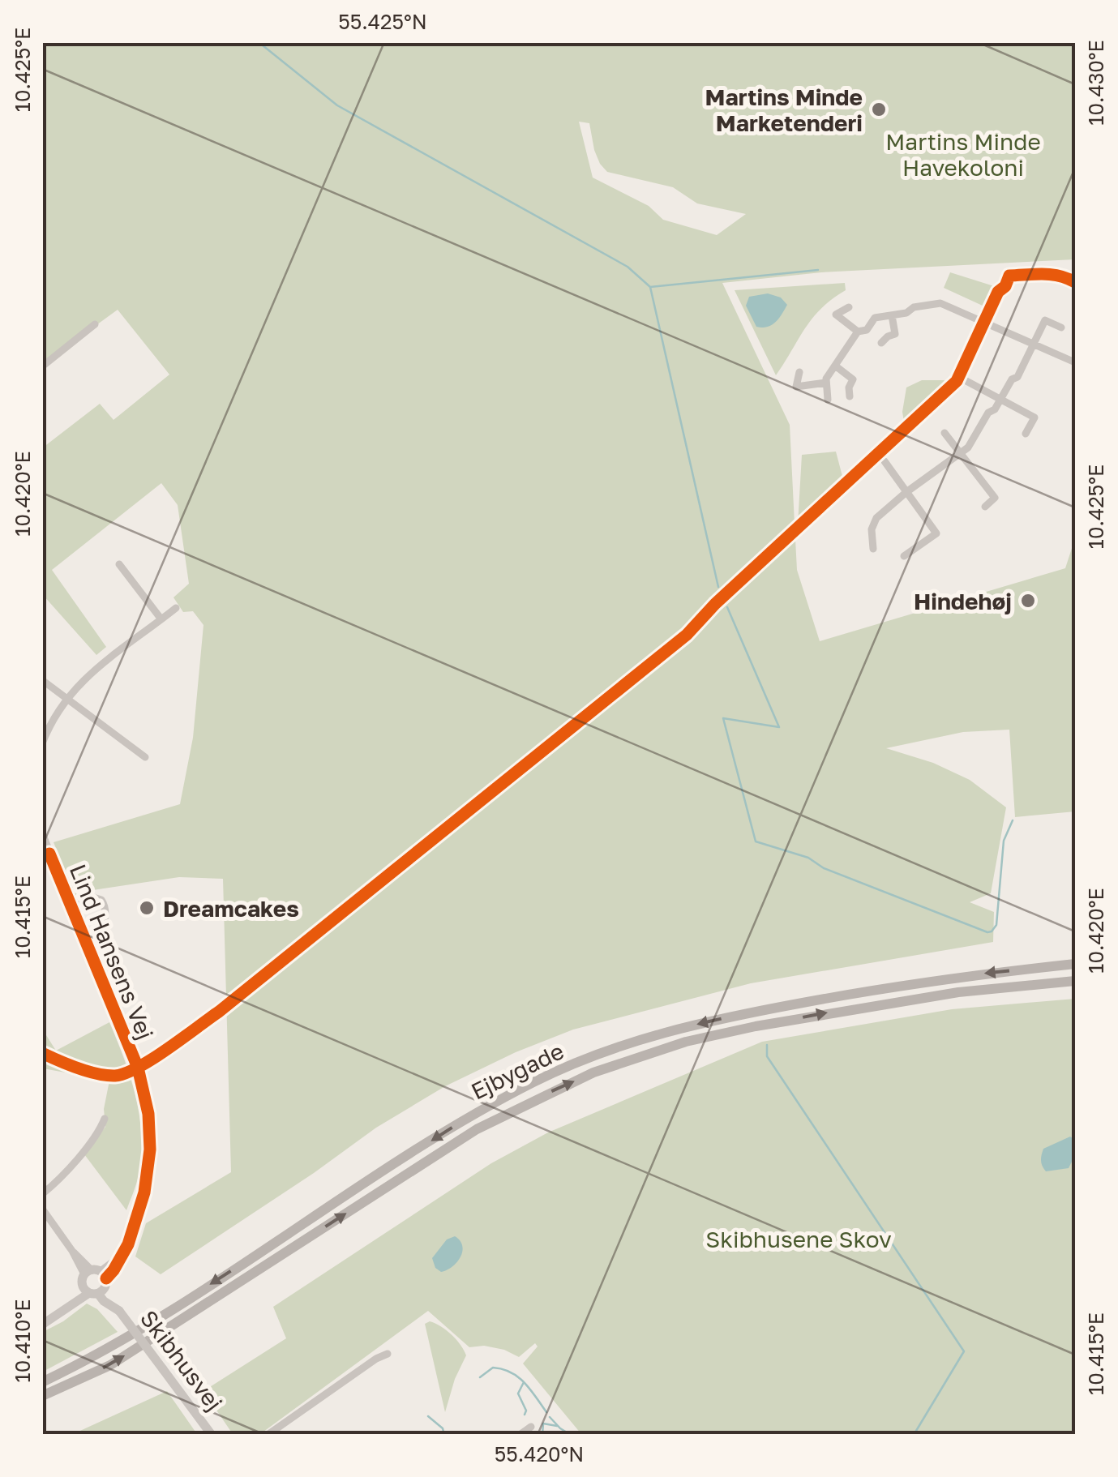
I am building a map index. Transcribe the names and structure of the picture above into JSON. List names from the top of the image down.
{
  "streets": {
    "main road": ["Ejbygade"],
    "street": ["Lind Hansens Vej", "Skibhusvej"]
  },
  "crossings": [
    ["Lind Hansens Vej", "Skibhusvej"]
  ],
  "parks": ["Martins Minde Havekoloni", "Skibhusene Skov"],
  "places": ["Martins Minde Marketenderi", "Hindehøj", "Dreamcakes"],
  "coordinates": [
    "55.425°N",
    "10.425°E",
    "10.430°E",
    "10.420°E",
    "10.415°E",
    "10.410°E",
    "55.420°N"
  ]
}
